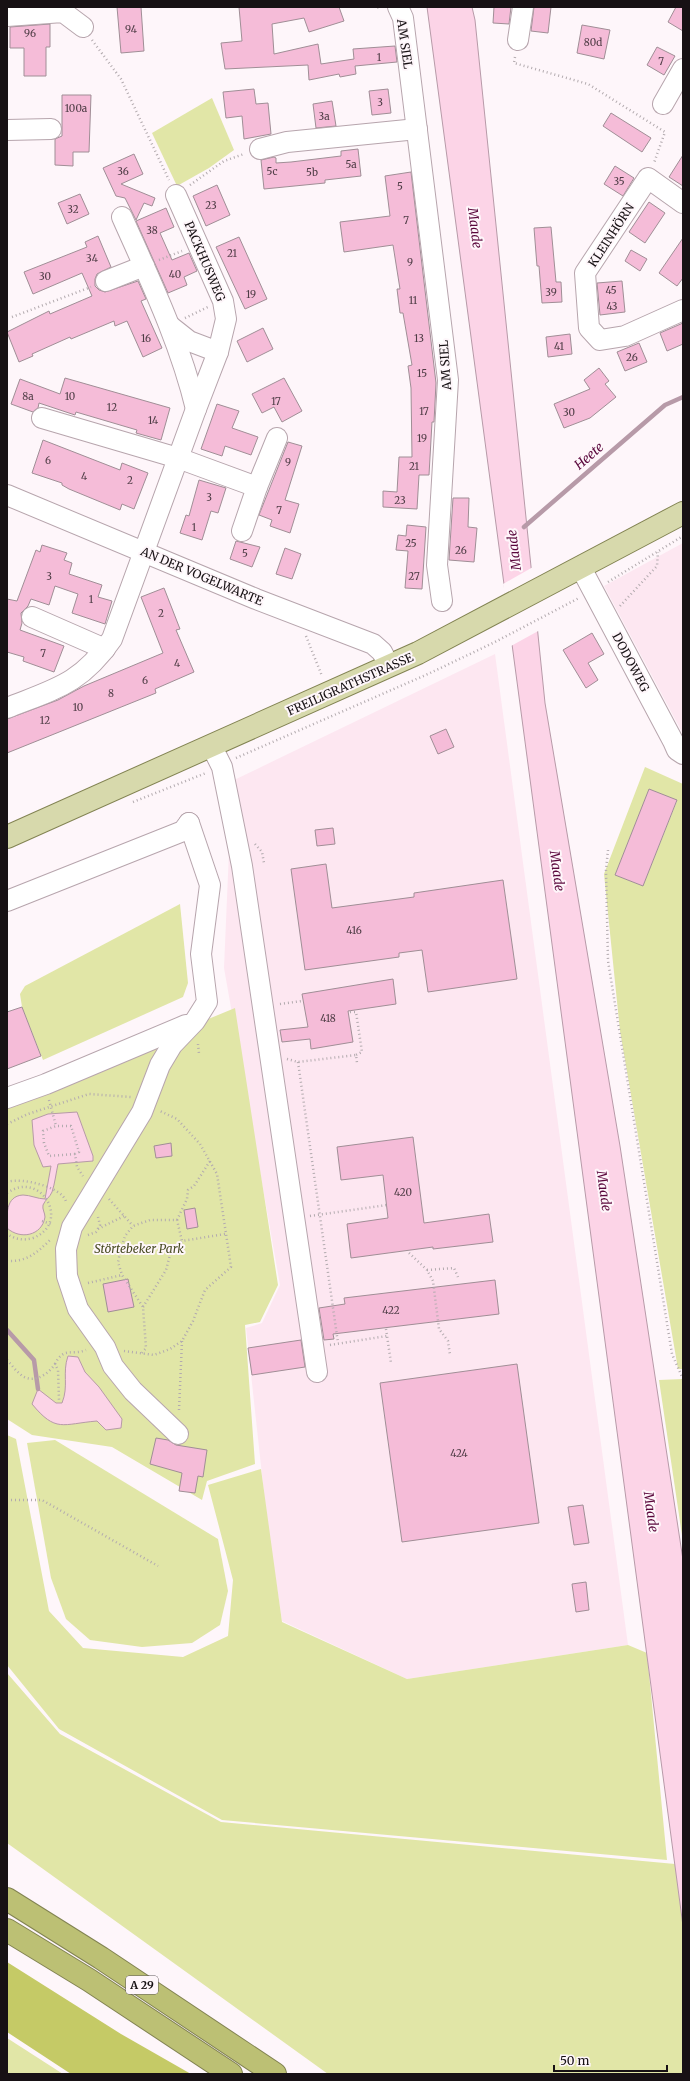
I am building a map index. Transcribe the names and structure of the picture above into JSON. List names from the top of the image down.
{
  "streets": {
    "highway": ["A 29"],
    "main road": ["FREILIGRATHSTRASSE"],
    "street": [
      "AM SIEL",
      "KLEINHÖRN",
      "PACKHUSWEG",
      "AN DER VOGELWARTE",
      "DODOWEG"
    ]
  },
  "crossings": [
    ["PACKHUSWEG", "AN DER VOGELWARTE"],
    ["AN DER VOGELWARTE", "FREILIGRATHSTRASSE"],
    ["DODOWEG", "FREILIGRATHSTRASSE"]
  ],
  "water": ["Maade", "Heete"],
  "parks": ["Störtebeker Park"],
  "house_numbers": [
    "94",
    "96",
    "80d",
    "1",
    "7",
    "3",
    "100a",
    "3a",
    "5a",
    "36",
    "5c",
    "5b",
    "35",
    "5",
    "23",
    "32",
    "7",
    "38",
    "21",
    "34",
    "9",
    "40",
    "30",
    "45",
    "39",
    "19",
    "11",
    "43",
    "16",
    "13",
    "41",
    "26",
    "15",
    "8a",
    "10",
    "17",
    "12",
    "17",
    "30",
    "14",
    "19",
    "6",
    "9",
    "21",
    "4",
    "2",
    "3",
    "23",
    "7",
    "1",
    "25",
    "26",
    "5",
    "3",
    "27",
    "1",
    "2",
    "7",
    "4",
    "6",
    "8",
    "10",
    "12",
    "416",
    "418",
    "420",
    "422",
    "424"
  ],
  "scale_bar": "50 m"
}
